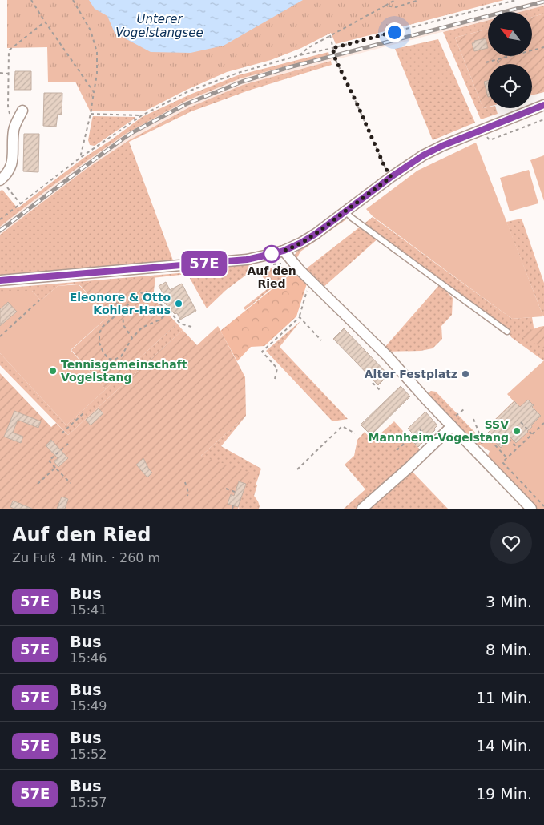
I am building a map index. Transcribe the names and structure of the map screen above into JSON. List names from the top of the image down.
{
  "water": ["Unterer Vogelstangsee"],
  "places": [
    "Auf den Ried",
    "Eleonore & Otto Kohler-Haus",
    "Tennisgemeinschaft Vogelstang",
    "Alter Festplatz",
    "SSV Mannheim-Vogelstang"
  ],
  "lines": ["bus line 57E"],
  "north": "top left",
  "page": {
    "on_map": "57E",
    "heading": ["Auf den Ried", "Zu Fuß · 4 Min. · 260 m"],
    "list": [
      {
        "mark": "57E",
        "name": "Bus",
        "note": "15:41",
        "value": "3 Min."
      },
      {
        "mark": "57E",
        "name": "Bus",
        "note": "15:46",
        "value": "8 Min."
      },
      {
        "mark": "57E",
        "name": "Bus",
        "note": "15:49",
        "value": "11 Min."
      },
      {
        "mark": "57E",
        "name": "Bus",
        "note": "15:52",
        "value": "14 Min."
      },
      {
        "mark": "57E",
        "name": "Bus",
        "note": "15:57",
        "value": "19 Min."
      }
    ]
  }
}
